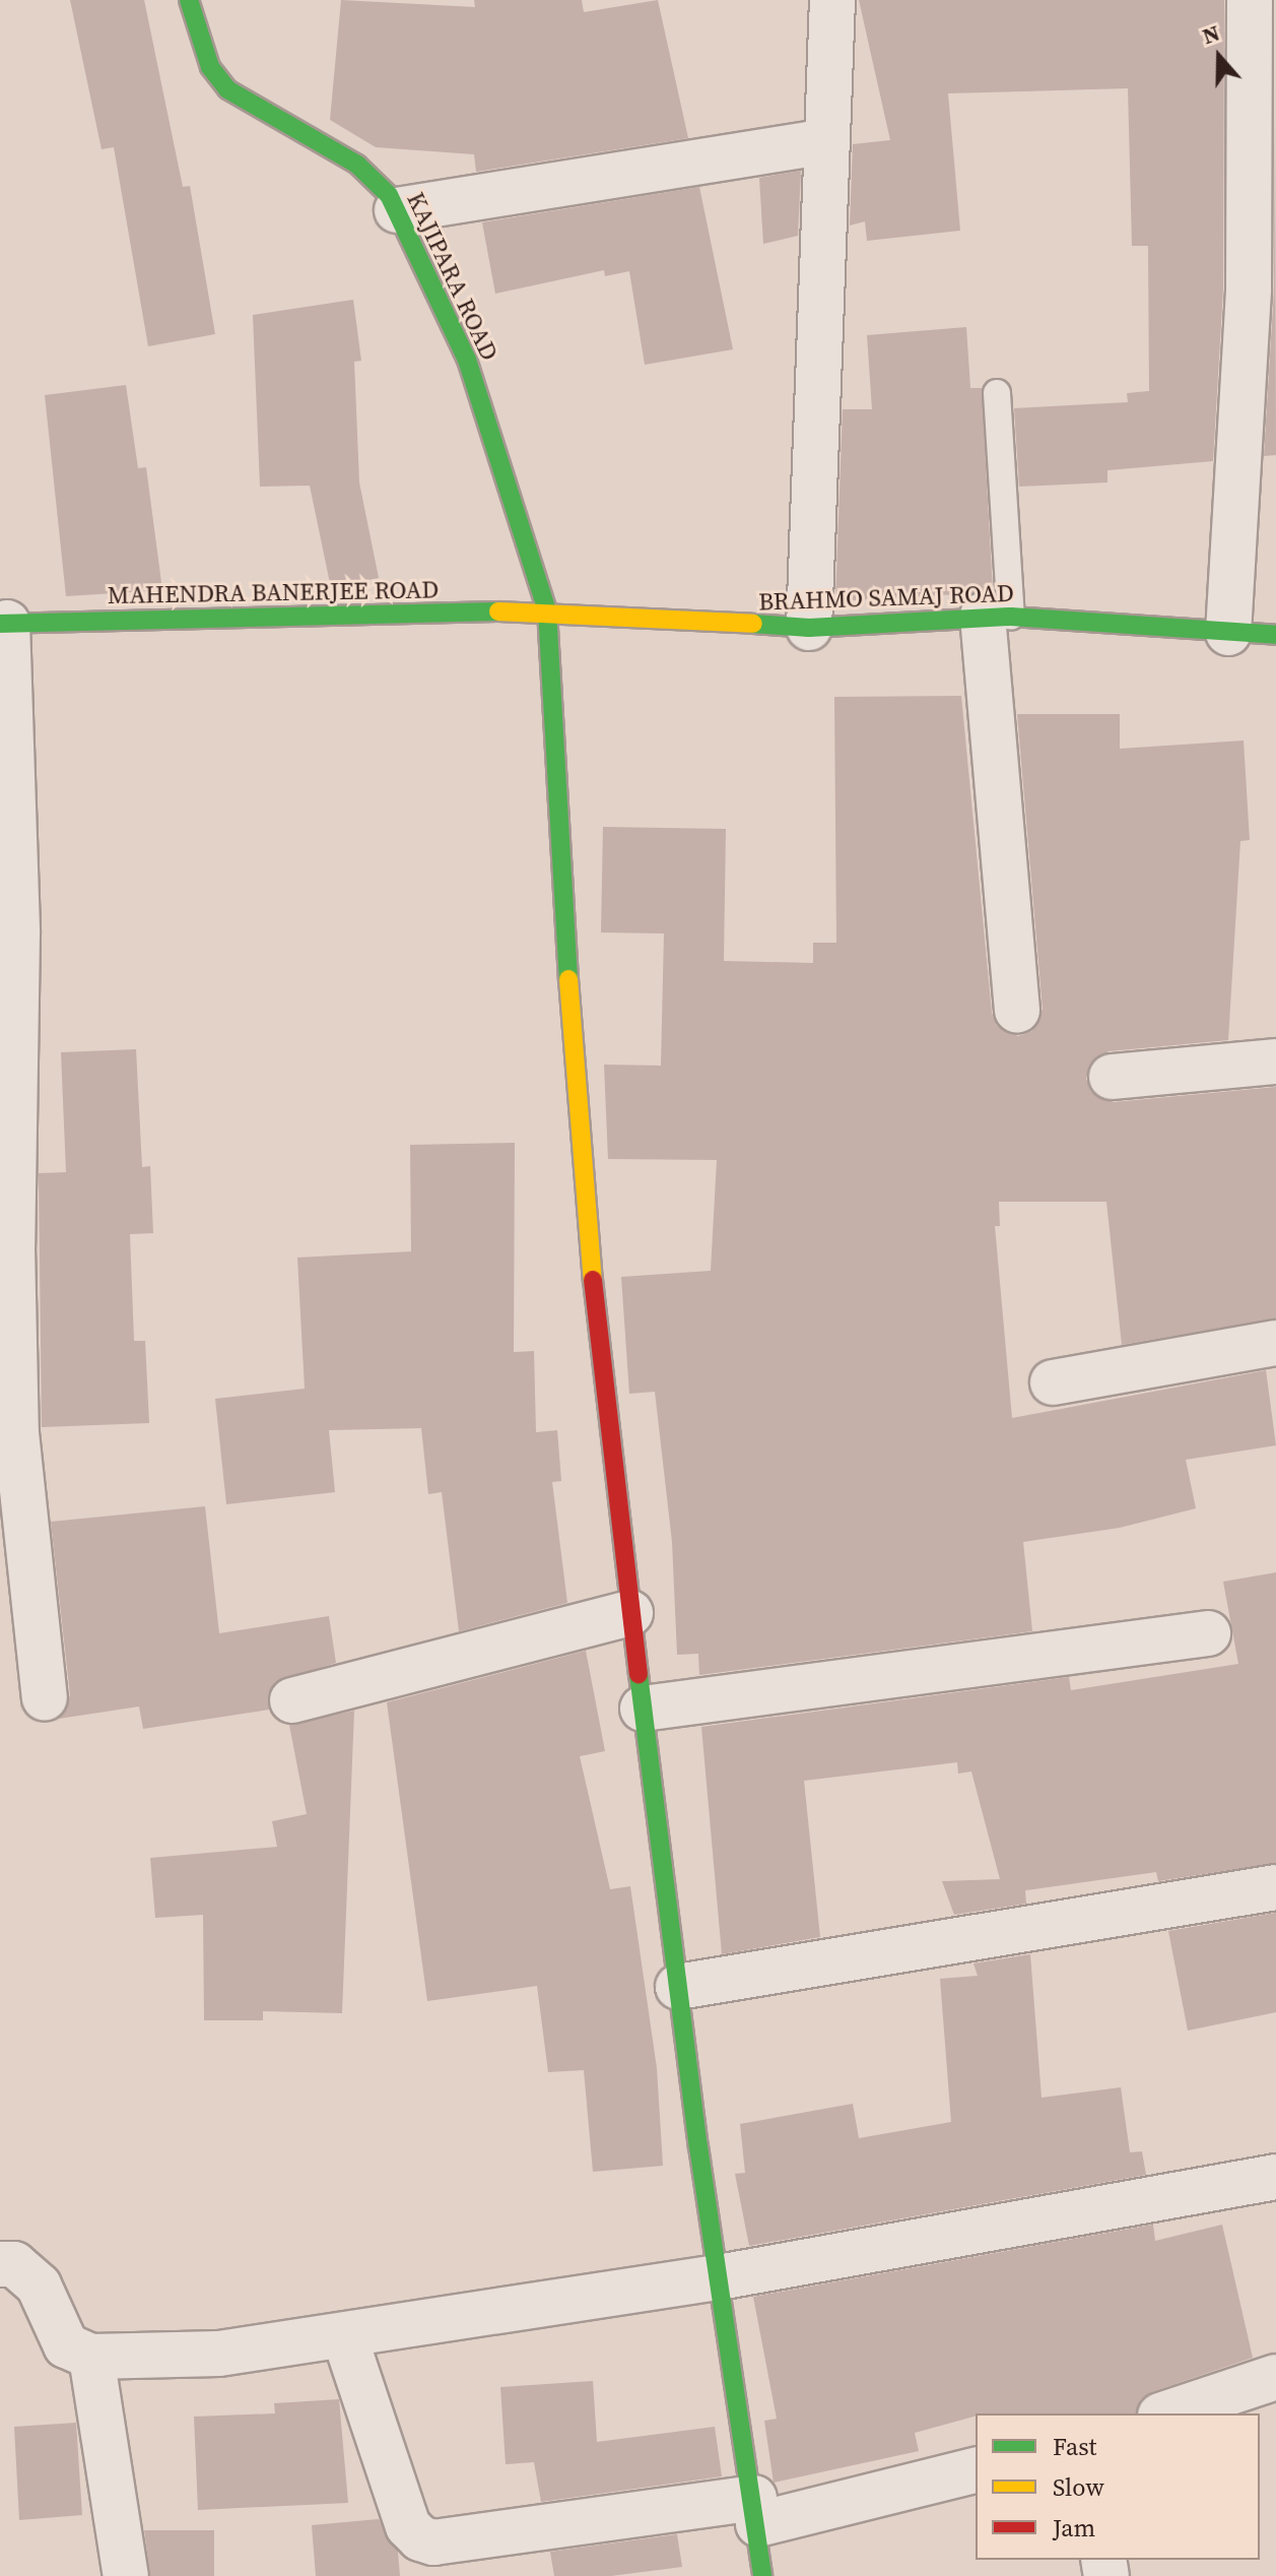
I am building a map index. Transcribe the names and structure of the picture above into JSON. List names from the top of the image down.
{
  "streets": {
    "street": ["KAJIPARA ROAD", "MAHENDRA BANERJEE ROAD", "BRAHMO SAMAJ ROAD"]
  },
  "crossings": [
    ["KAJIPARA ROAD", "MAHENDRA BANERJEE ROAD"],
    ["KAJIPARA ROAD", "BRAHMO SAMAJ ROAD"],
    ["MAHENDRA BANERJEE ROAD", "BRAHMO SAMAJ ROAD"]
  ],
  "legend": ["Fast", "Slow", "Jam"],
  "north": "top"
}
